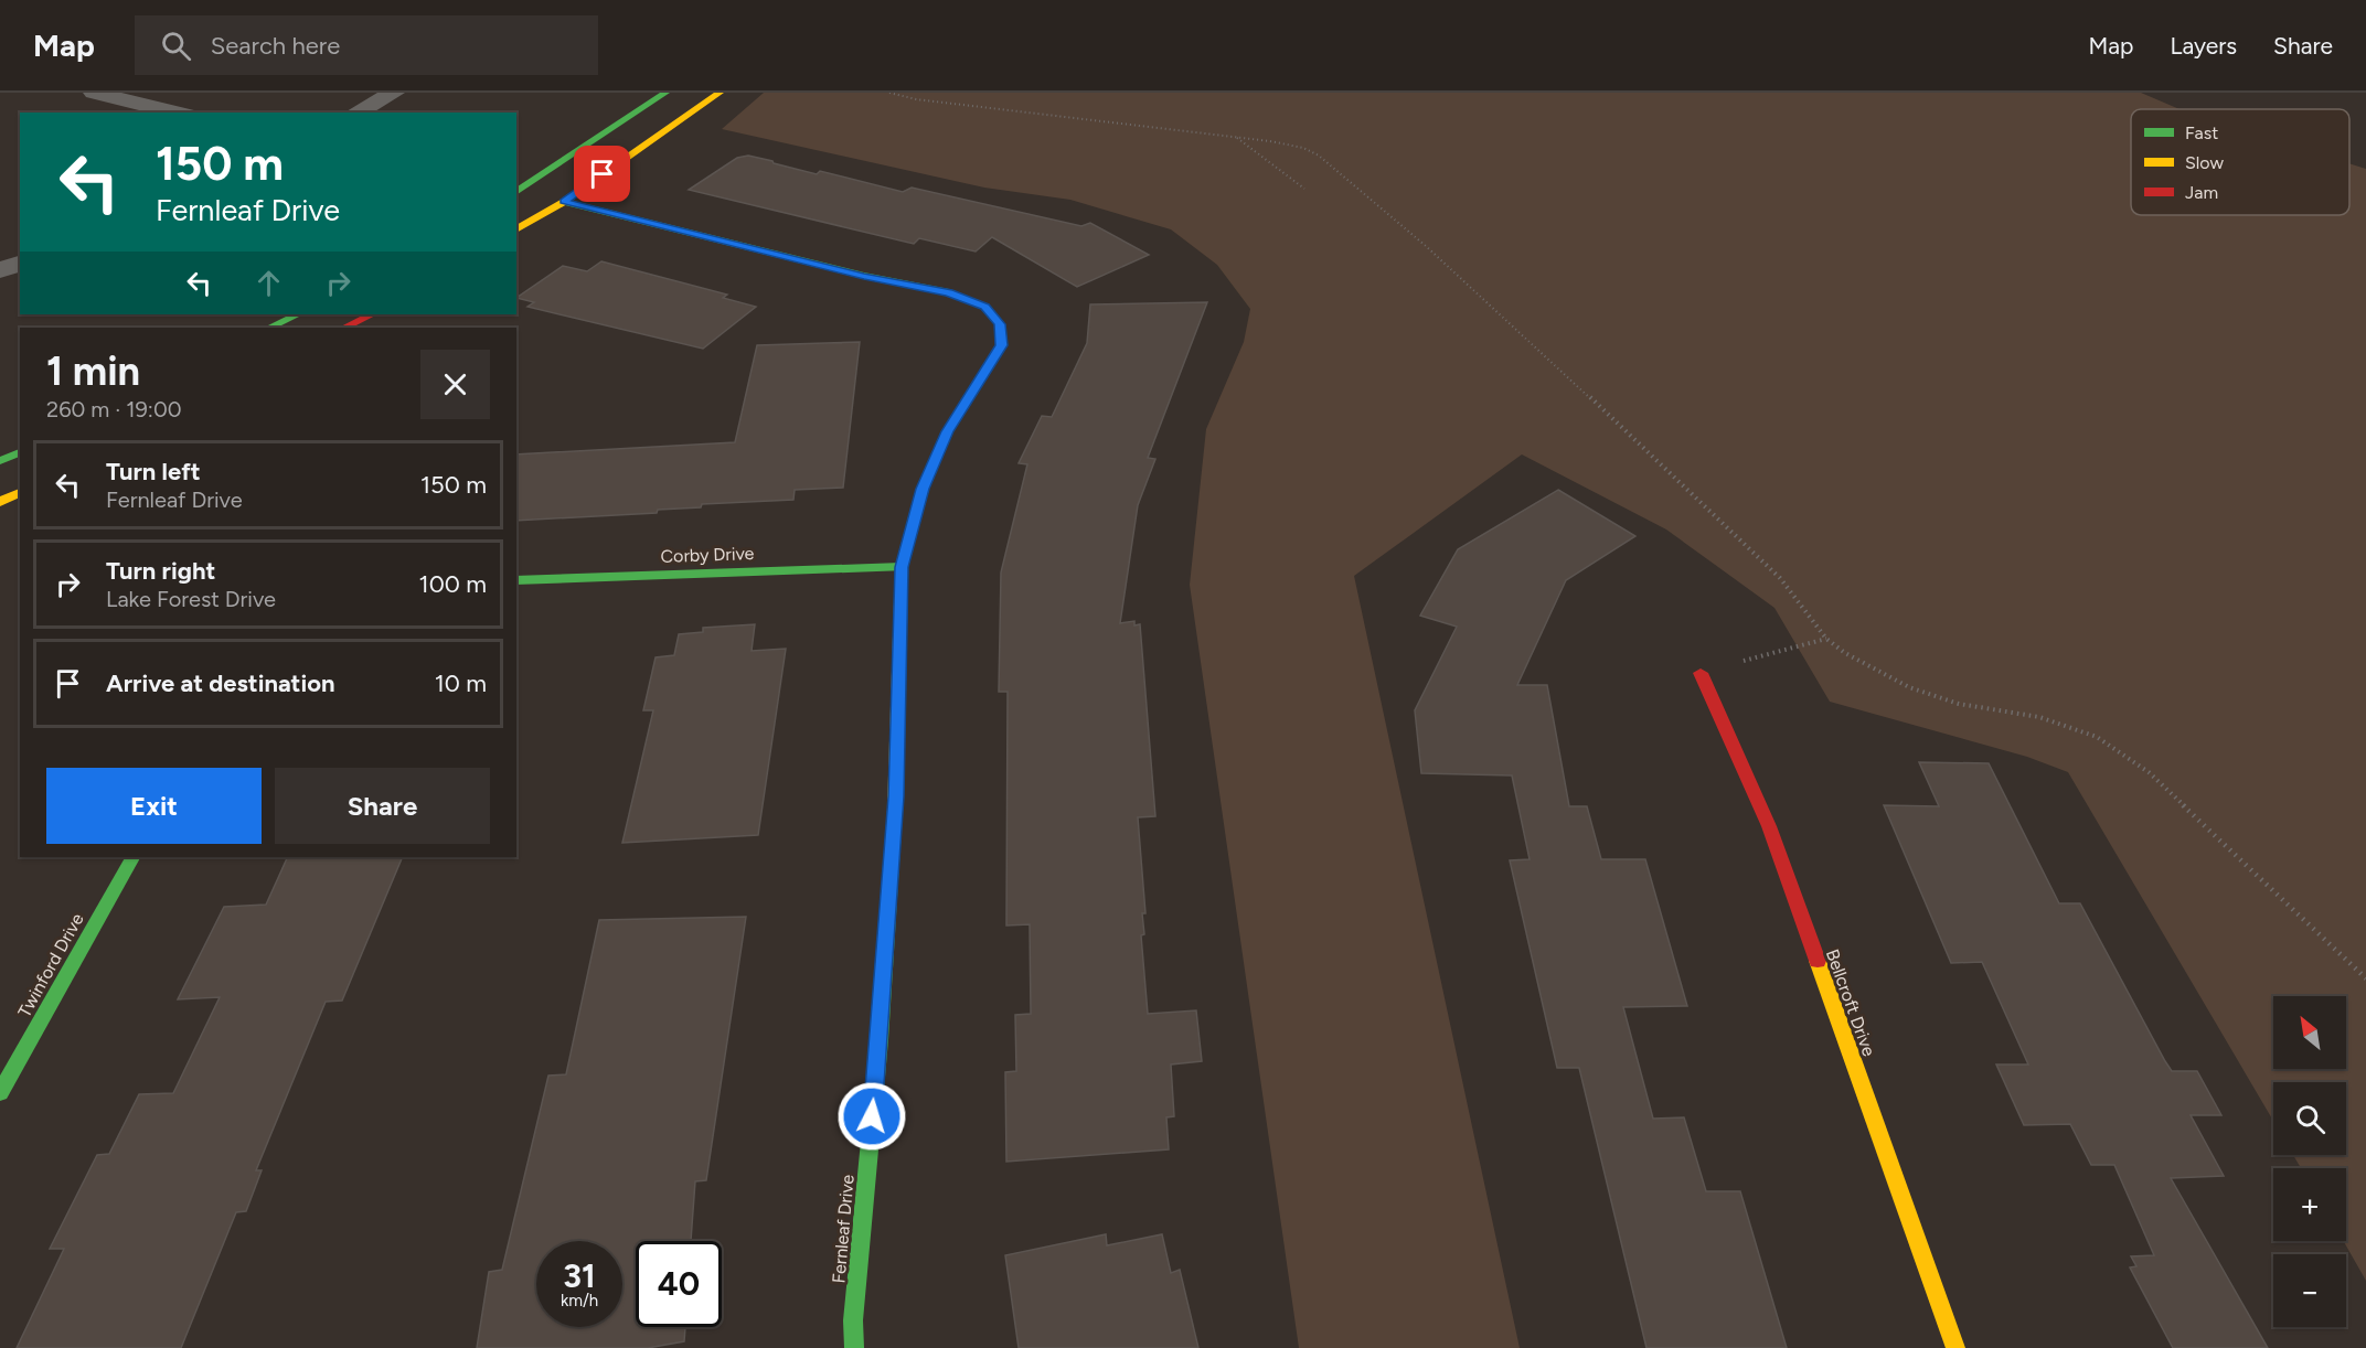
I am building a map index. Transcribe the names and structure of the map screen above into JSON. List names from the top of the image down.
{
  "streets": {
    "street": [
      "Corby Drive",
      "Twinford Drive",
      "Bellcroft Drive",
      "Fernleaf Drive"
    ]
  },
  "crossings": [
    ["Corby Drive", "Fernleaf Drive"]
  ],
  "legend": ["Fast", "Slow", "Jam"],
  "north": "top left",
  "page": {
    "header": "Map",
    "search": "Search here",
    "nav": ["Map", "Layers", "Share"],
    "turn": ["150 m", "Fernleaf Drive"],
    "heading": ["1 min", "260 m · 19:00"],
    "list": [
      {
        "name": "Turn left",
        "note": "Fernleaf Drive",
        "value": "150 m"
      },
      {
        "name": "Turn right",
        "note": "Lake Forest Drive",
        "value": "100 m"
      },
      {
        "name": "Arrive at destination",
        "value": "10 m"
      }
    ],
    "buttons": ["Exit", "Share"],
    "map_buttons": ["+", "−"],
    "speed": "31 km/h",
    "limit": "40"
  }
}
